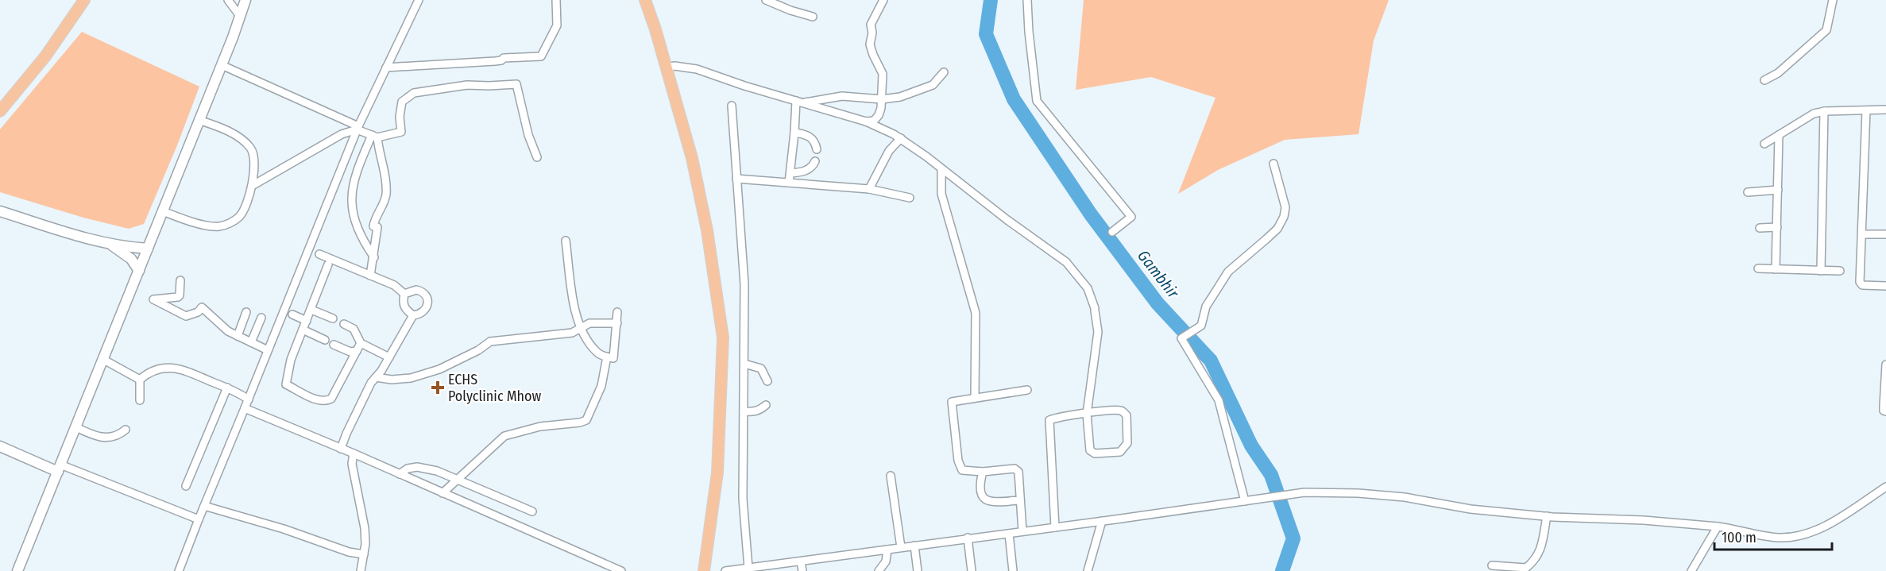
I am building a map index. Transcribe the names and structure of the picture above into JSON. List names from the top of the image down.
{
  "water": ["Gambhir"],
  "places": {
    "health": ["ECHS Polyclinic Mhow"]
  },
  "scale_bar": "100 m"
}
